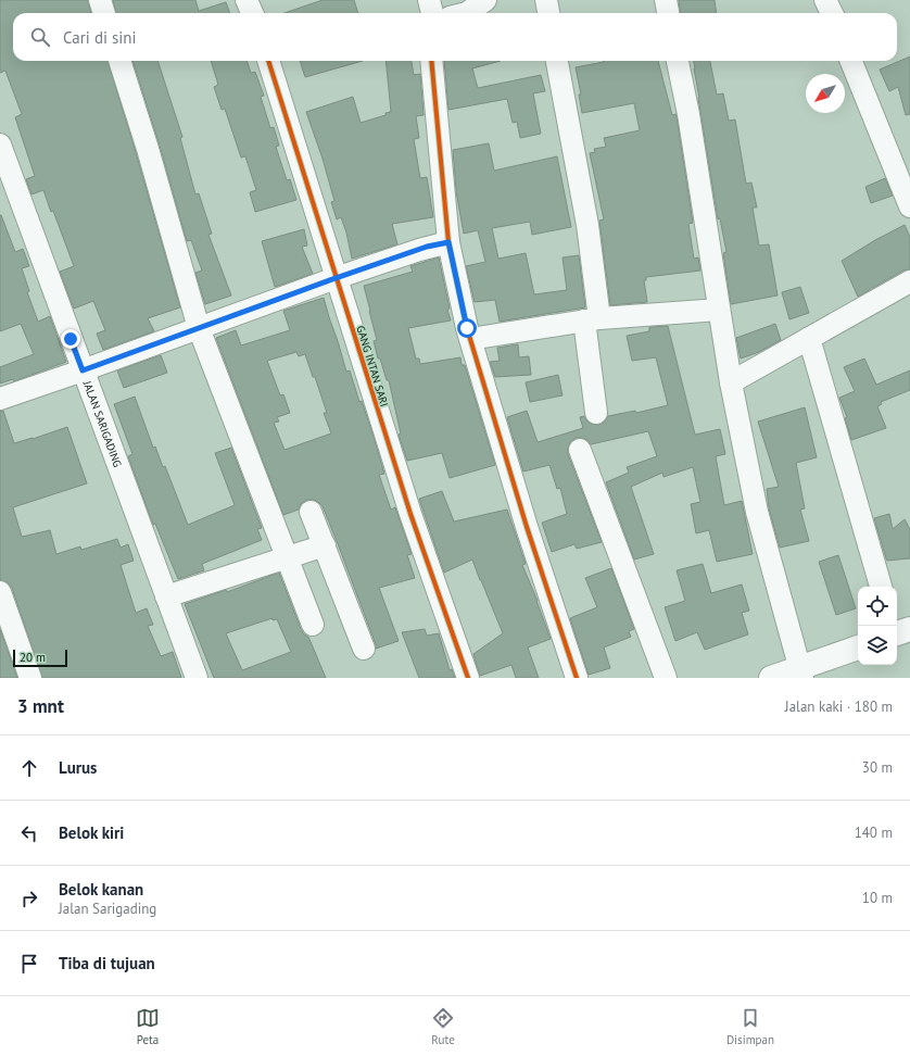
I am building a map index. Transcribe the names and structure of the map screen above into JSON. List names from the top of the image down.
{
  "streets": {
    "street": ["GANG INTAN SARI", "JALAN SARIGADING"]
  },
  "scale_bar": "20 m",
  "north": "bottom left",
  "page": {
    "search": "Cari di sini",
    "scale": "20 m",
    "heading": ["3 mnt", "Jalan kaki · 180 m"],
    "list": [
      ["Lurus", "30 m"],
      ["Belok kiri", "140 m"],
      ["Belok kanan", "Jalan Sarigading", "10 m"],
      "Tiba di tujuan"
    ],
    "nav": ["Peta", "Rute", "Disimpan"]
  }
}
